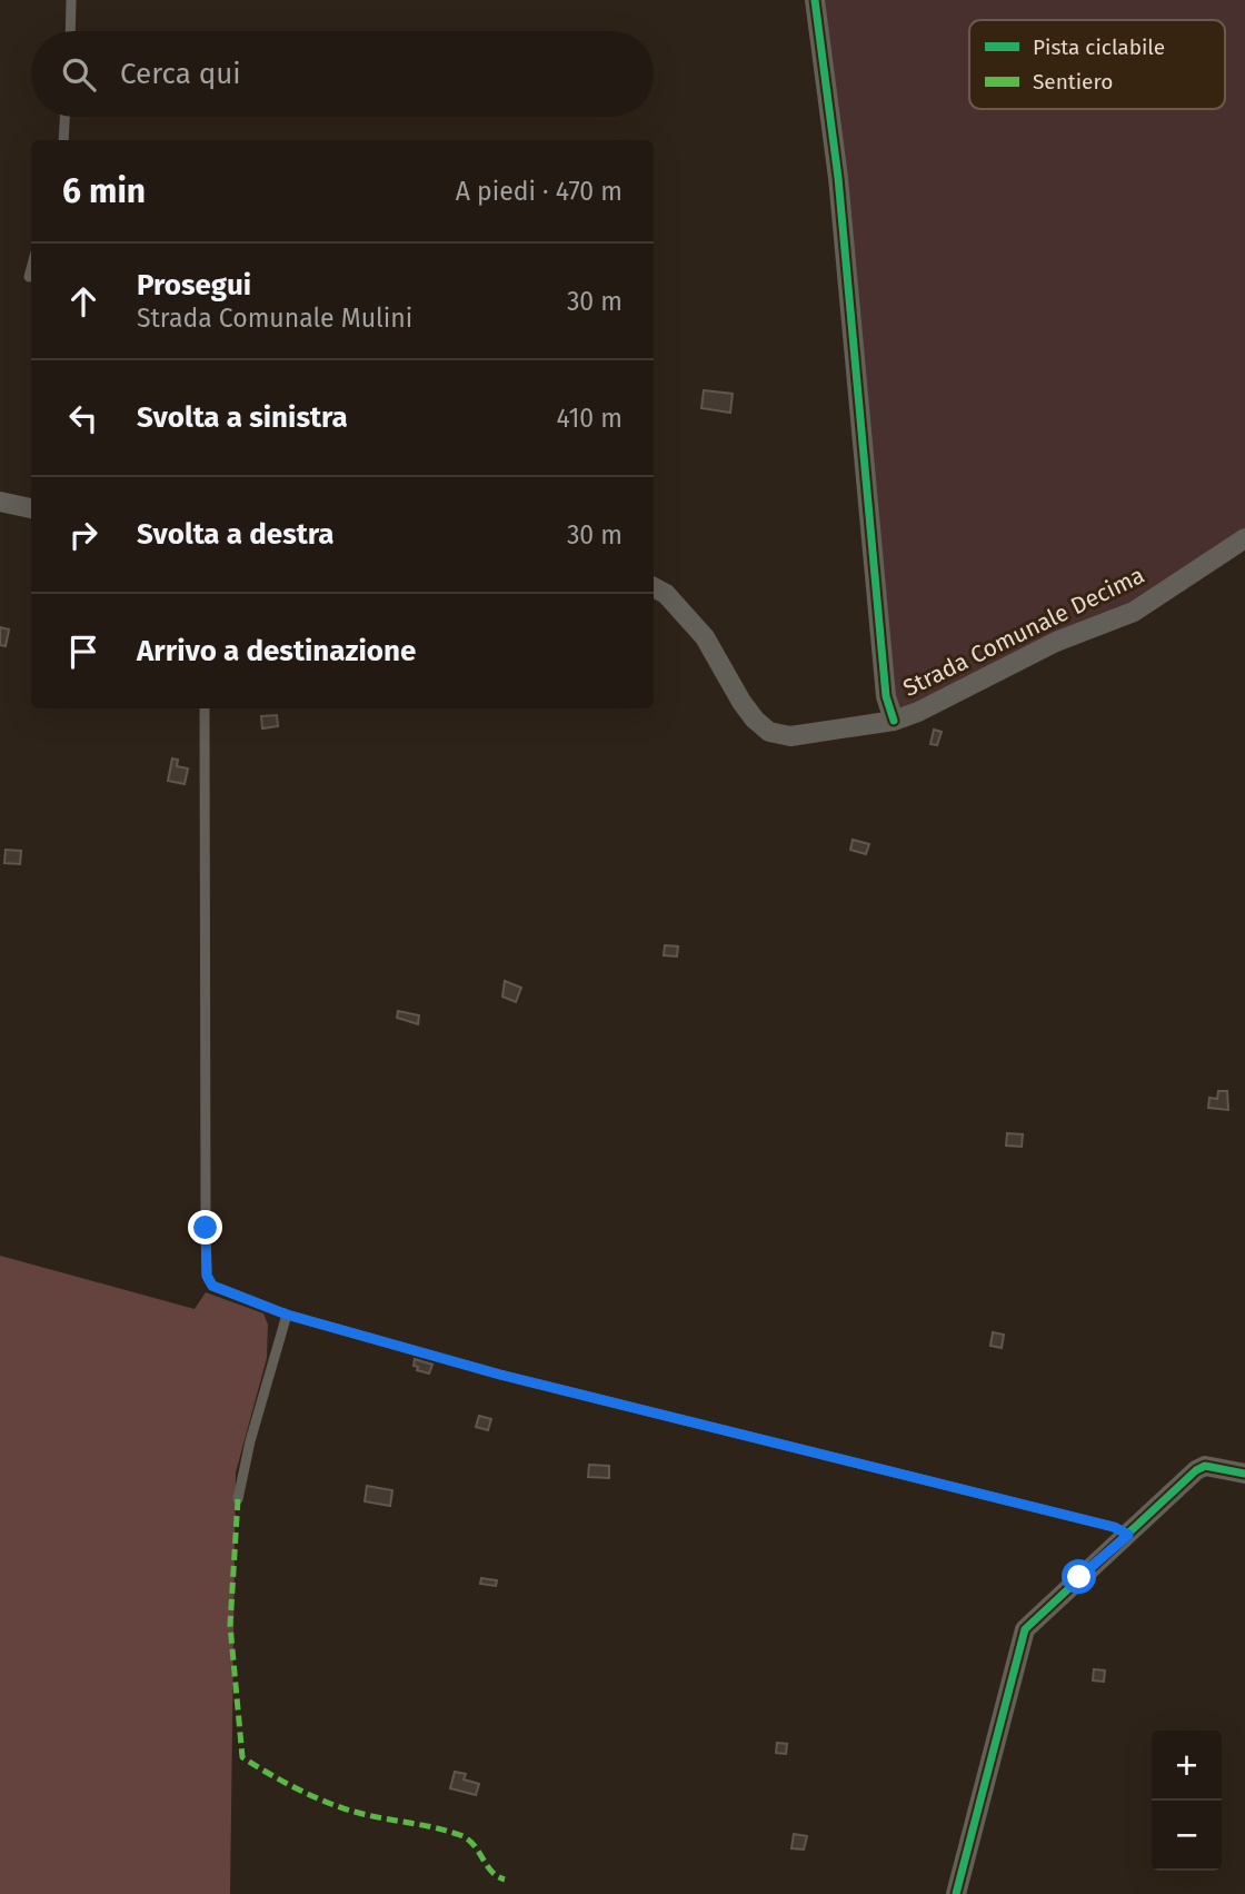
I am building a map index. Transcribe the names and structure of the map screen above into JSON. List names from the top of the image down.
{
  "streets": {
    "street": ["Strada Comunale Decima"]
  },
  "legend": ["Pista ciclabile", "Sentiero"],
  "page": {
    "search": "Cerca qui",
    "heading": ["6 min", "A piedi · 470 m"],
    "list": [
      ["Prosegui", "Strada Comunale Mulini", "30 m"],
      ["Svolta a sinistra", "410 m"],
      ["Svolta a destra", "30 m"],
      "Arrivo a destinazione"
    ],
    "map_buttons": ["+", "−"]
  }
}
